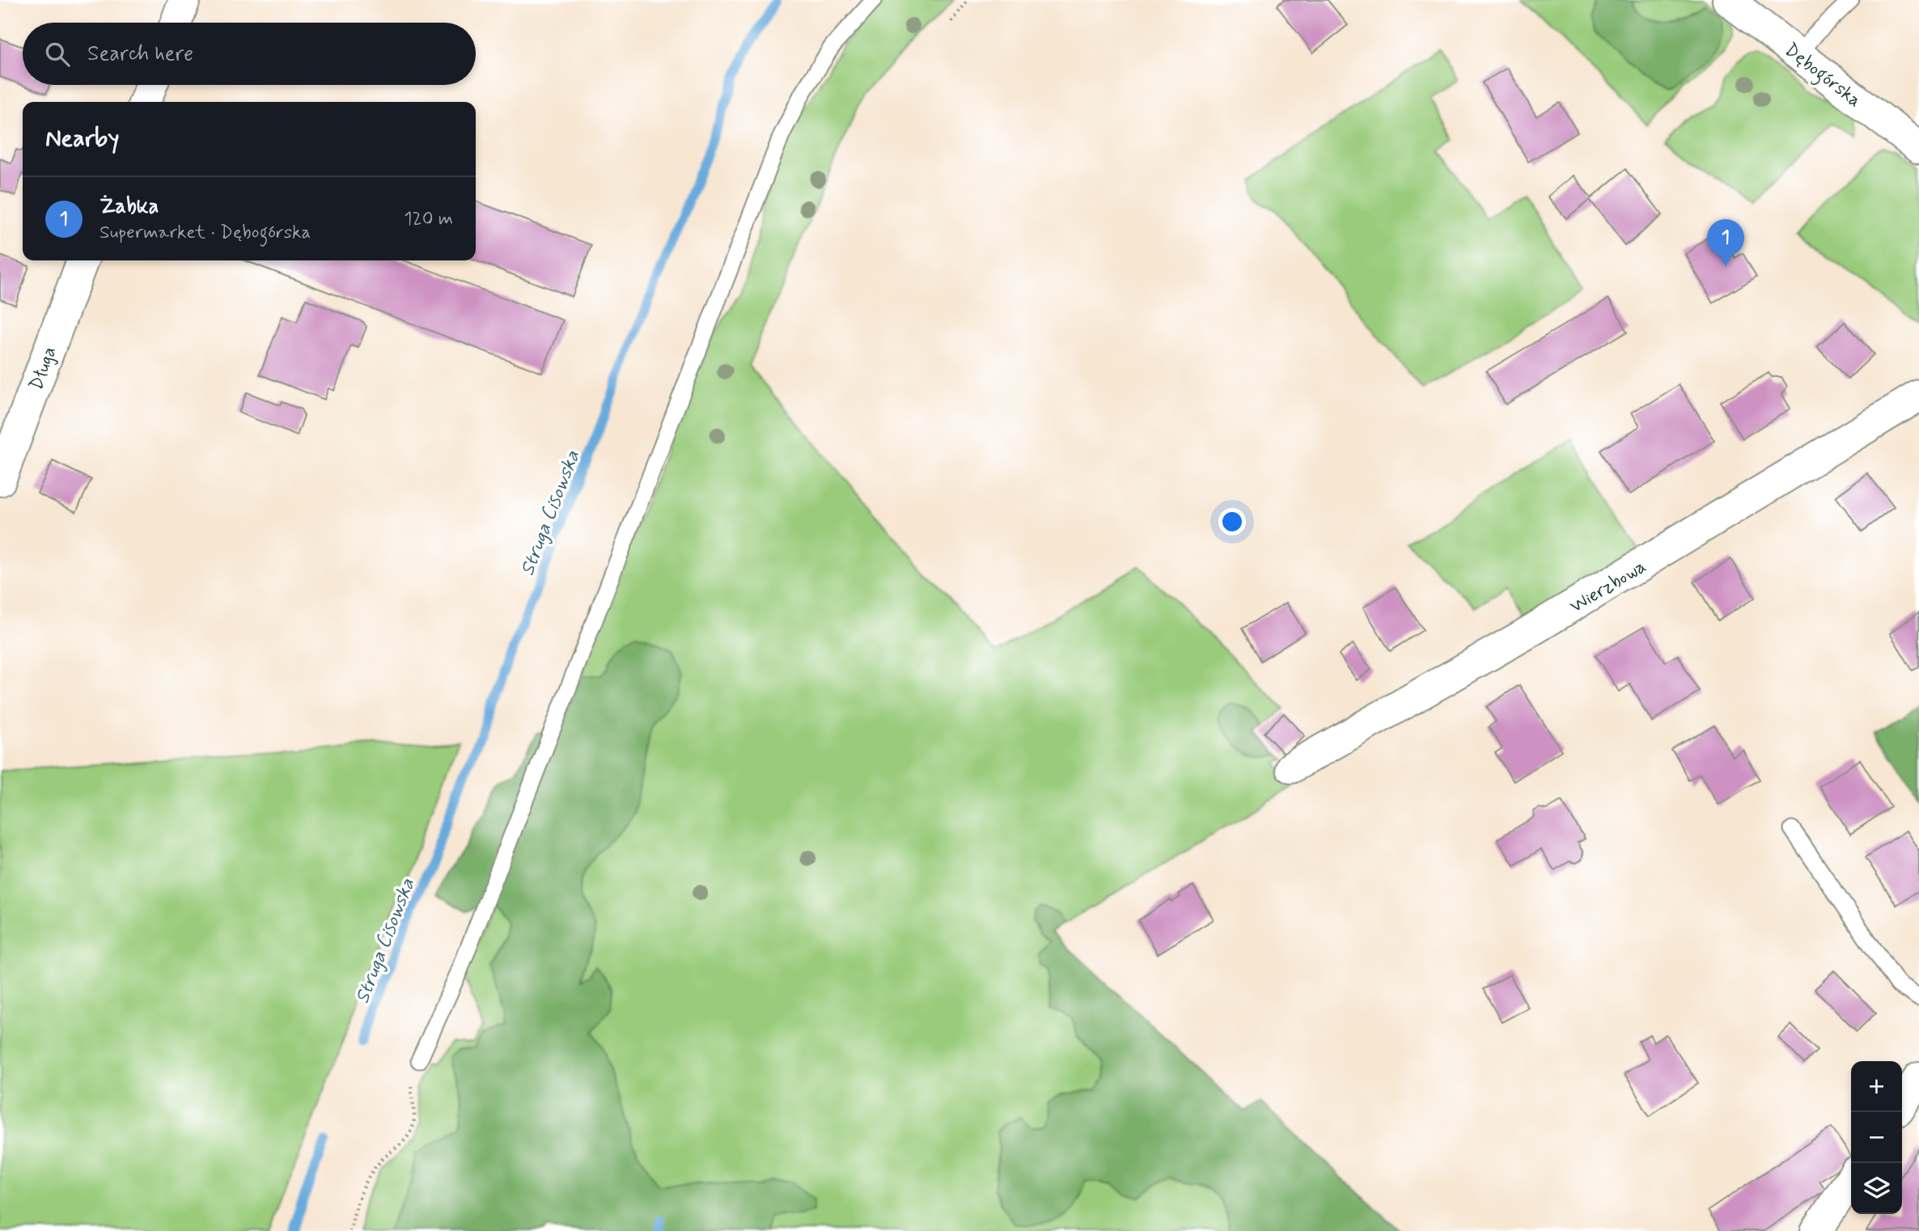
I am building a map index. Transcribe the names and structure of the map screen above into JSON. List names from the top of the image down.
{
  "streets": {
    "street": ["Dębogórska", "Długa", "Wierzbowa"]
  },
  "water": ["Struga Cisowska"],
  "page": {
    "search": "Search here",
    "heading": "Nearby",
    "list": [
      {
        "mark": "1",
        "name": "Żabka",
        "note": "Supermarket · Dębogórska",
        "value": "120 m"
      }
    ],
    "pins": "1",
    "map_buttons": ["+", "−"]
  }
}
